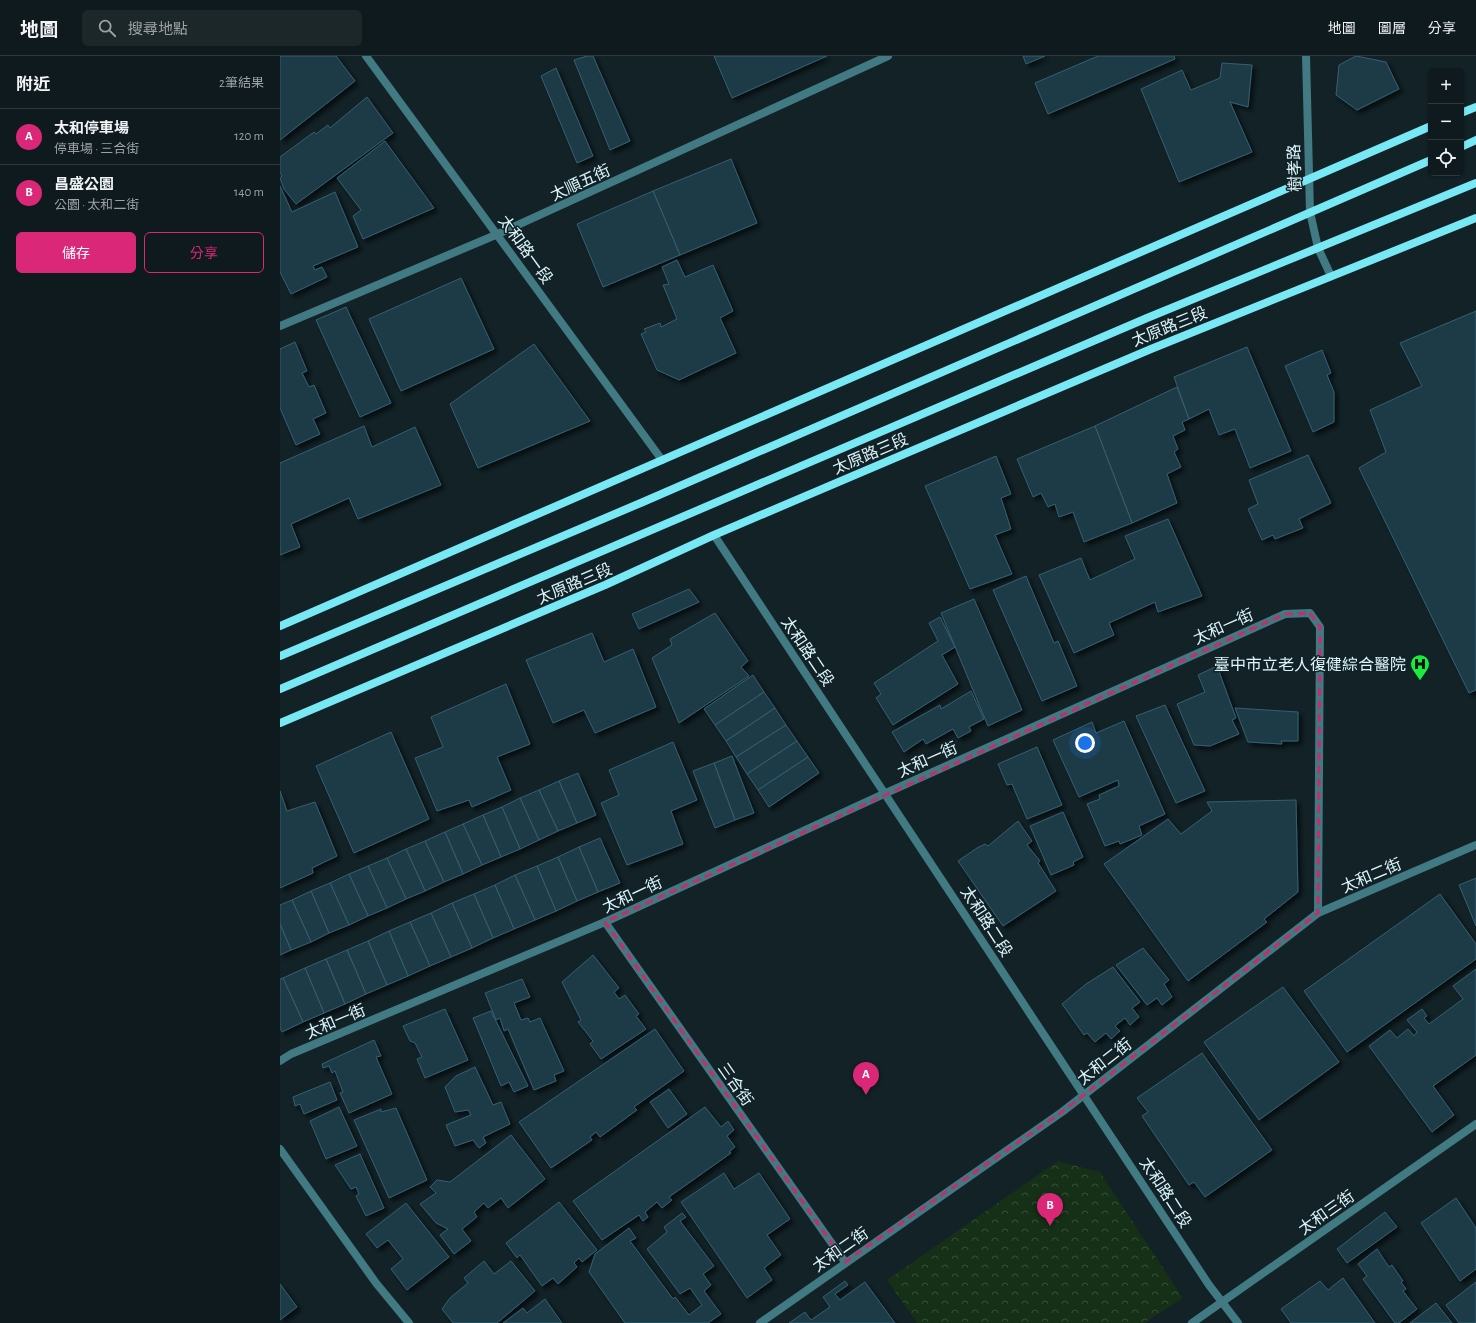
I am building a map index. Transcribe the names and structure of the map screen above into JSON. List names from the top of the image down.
{
  "streets": {
    "main road": ["太原路三段"],
    "street": [
      "樹孝路",
      "太順五街",
      "太和路一段",
      "太和一街",
      "太和路二段",
      "太和二街",
      "三合街",
      "太和三街"
    ]
  },
  "crossings": [
    ["樹孝路", "太原路三段"],
    ["太順五街", "太和路一段"],
    ["太原路三段", "太和路二段"],
    ["太和一街", "太和路二段"],
    ["太和一街", "太和二街"],
    ["太和一街", "三合街"],
    ["太和路二段", "太和二街"],
    ["太和路二段", "太和三街"],
    ["太和二街", "三合街"]
  ],
  "places": {
    "hospital": ["臺中市立老人復健綜合醫院"]
  },
  "page": {
    "header": "地圖",
    "search": "搜尋地點",
    "nav": ["地圖", "圖層", "分享"],
    "heading": ["附近", "2筆結果"],
    "map_buttons": ["+", "−"],
    "list": [
      {
        "mark": "A",
        "name": "太和停車場",
        "note": "停車場 · 三合街",
        "value": "120 m"
      },
      {
        "mark": "B",
        "name": "昌盛公園",
        "note": "公園 · 太和二街",
        "value": "140 m"
      }
    ],
    "buttons": ["儲存", "分享"],
    "pins": ["A", "B"]
  }
}
